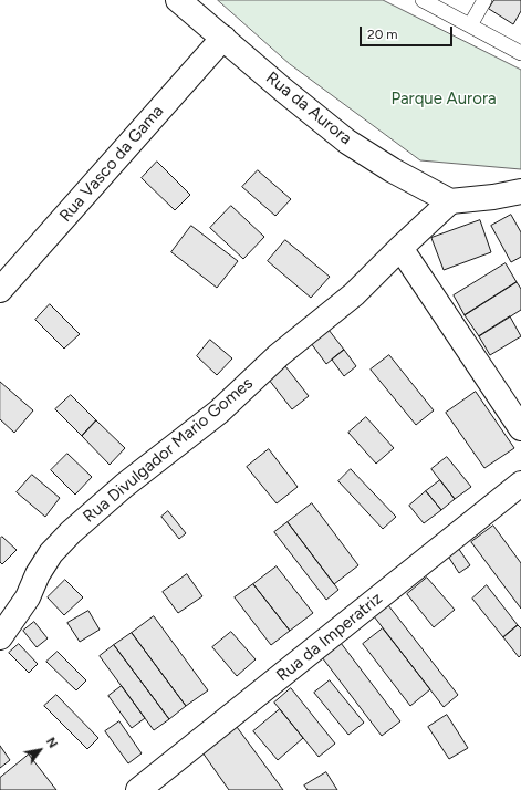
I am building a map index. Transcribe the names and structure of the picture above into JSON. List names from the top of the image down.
{
  "streets": {
    "street": [
      "Rua da Aurora",
      "Rua Vasco da Gama",
      "Rua Divulgador Mario Gomes",
      "Rua da Imperatriz"
    ]
  },
  "crossings": [
    ["Rua da Aurora", "Rua Vasco da Gama"]
  ],
  "parks": ["Parque Aurora"],
  "scale_bar": "20 m",
  "north": "top right"
}
